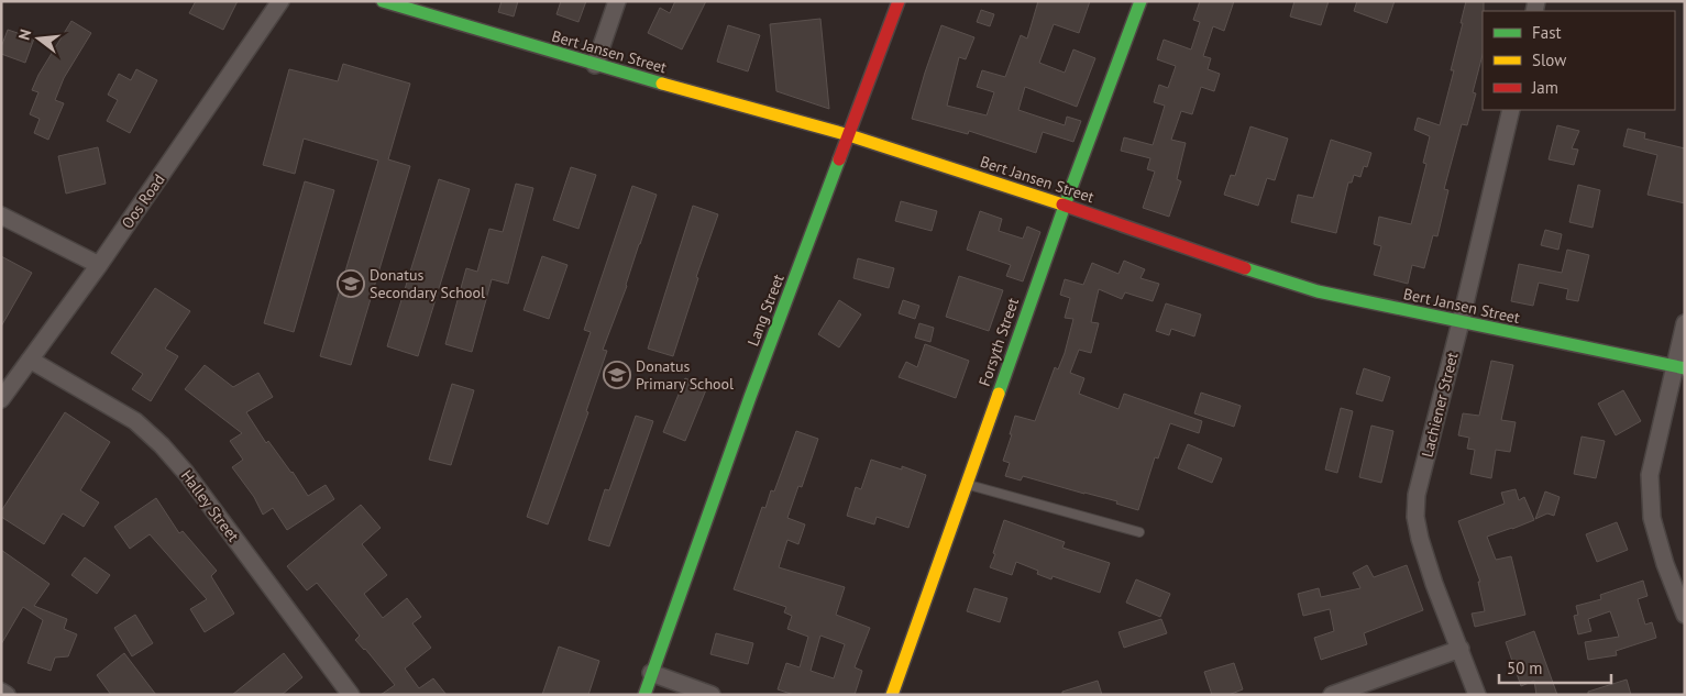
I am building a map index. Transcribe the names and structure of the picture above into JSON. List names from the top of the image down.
{
  "streets": {
    "street": [
      "Bert Jansen Street",
      "Oos Road",
      "Lang Street",
      "Forsyth Street",
      "Lachiener Street",
      "Halley Street"
    ]
  },
  "crossings": [
    ["Bert Jansen Street", "Lang Street"],
    ["Bert Jansen Street", "Forsyth Street"],
    ["Bert Jansen Street", "Lachiener Street"],
    ["Oos Road", "Halley Street"]
  ],
  "places": {
    "school or university": ["Donatus Secondary School", "Donatus Primary School"]
  },
  "legend": ["Fast", "Slow", "Jam"],
  "scale_bar": "50 m",
  "north": "left"
}
